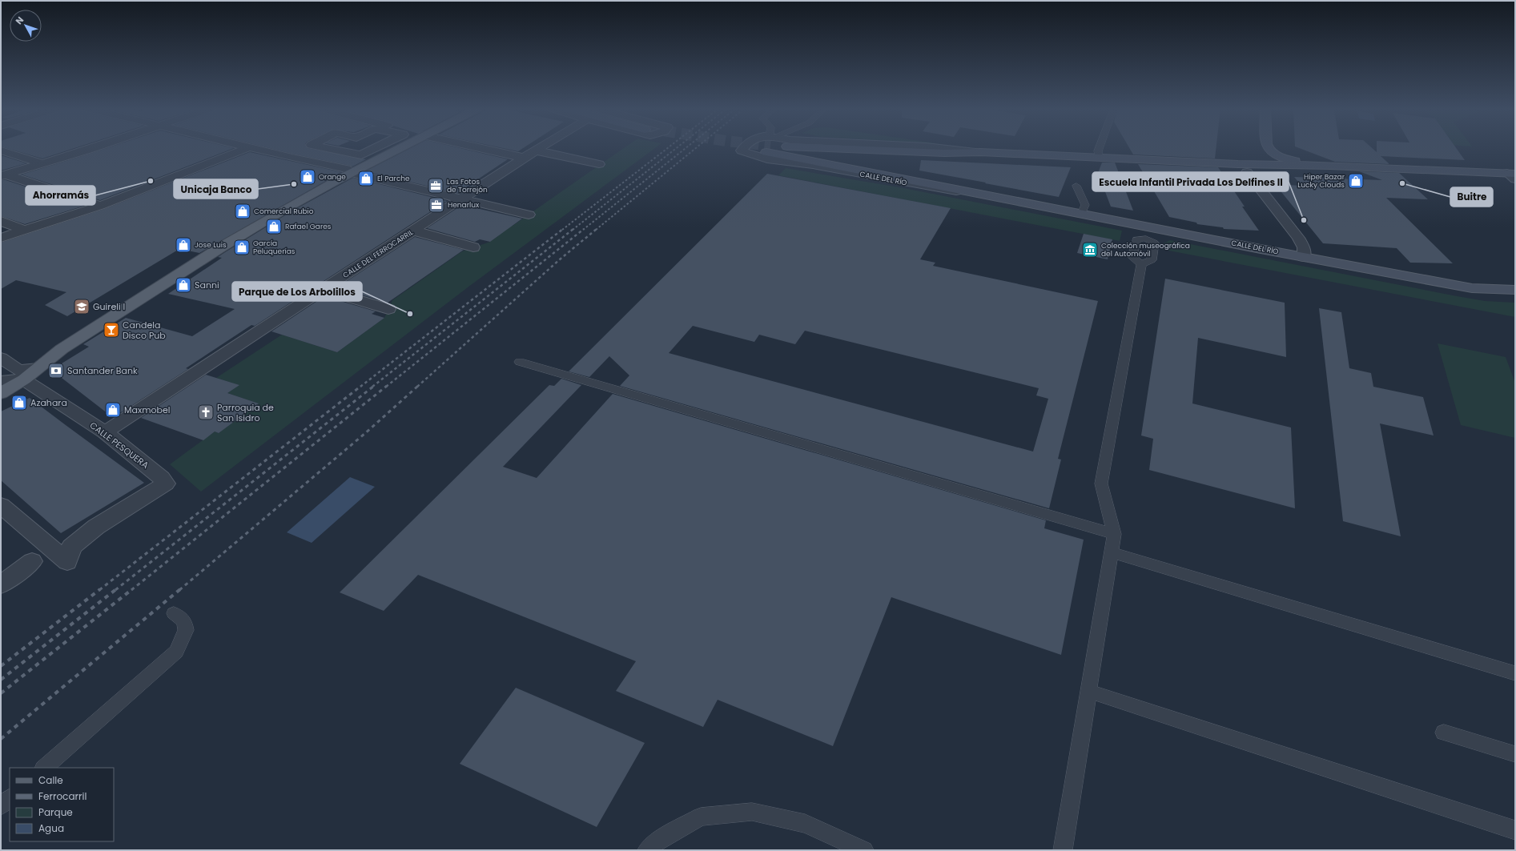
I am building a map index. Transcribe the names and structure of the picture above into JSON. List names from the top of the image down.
{
  "streets": {
    "street": ["CALLE DEL RÍO", "CALLE DEL FERROCARRIL", "CALLE PESQUERA"]
  },
  "crossings": [
    ["CALLE DEL FERROCARRIL", "CALLE PESQUERA"]
  ],
  "places": {
    "shop": [
      "Orange",
      "El Parche",
      "Hiper Bazar Lucky Clouds",
      "Comercial Rubio",
      "Rafael Gares",
      "Jose Luis",
      "García Peluquerías",
      "Sanni",
      "Azahara",
      "Maxmobel"
    ],
    "other": [
      "Ahorramás",
      "Buitre",
      "Unicaja Banco",
      "Escuela Infantil Privada Los Delfines II",
      "Parque de Los Arbolillos"
    ],
    "office": ["Las Fotos de Torrejón", "Henarlux"],
    "museum": ["Colección museográfica del Automóvil"],
    "school or university": ["Guireli I"],
    "bar": ["Candela Disco Pub"],
    "bank": ["Santander Bank"],
    "church": ["Parroquia de San Isidro"]
  },
  "legend": [
    "Calle",
    "Ferrocarril",
    "Parque",
    "Agua"
  ],
  "north": "top left"
}
